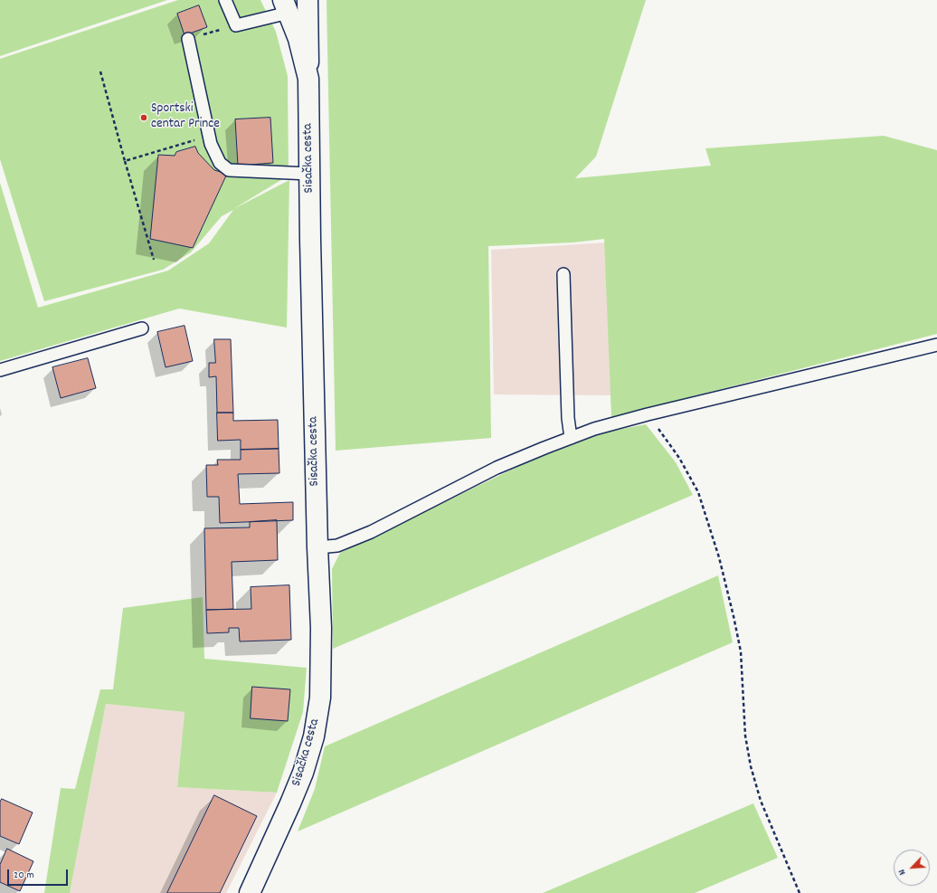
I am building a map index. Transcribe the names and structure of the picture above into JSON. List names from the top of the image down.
{
  "streets": {
    "main road": ["Sisačka cesta"]
  },
  "places": ["Sportski centar Prince"],
  "scale_bar": "20 m",
  "north": "bottom left"
}
